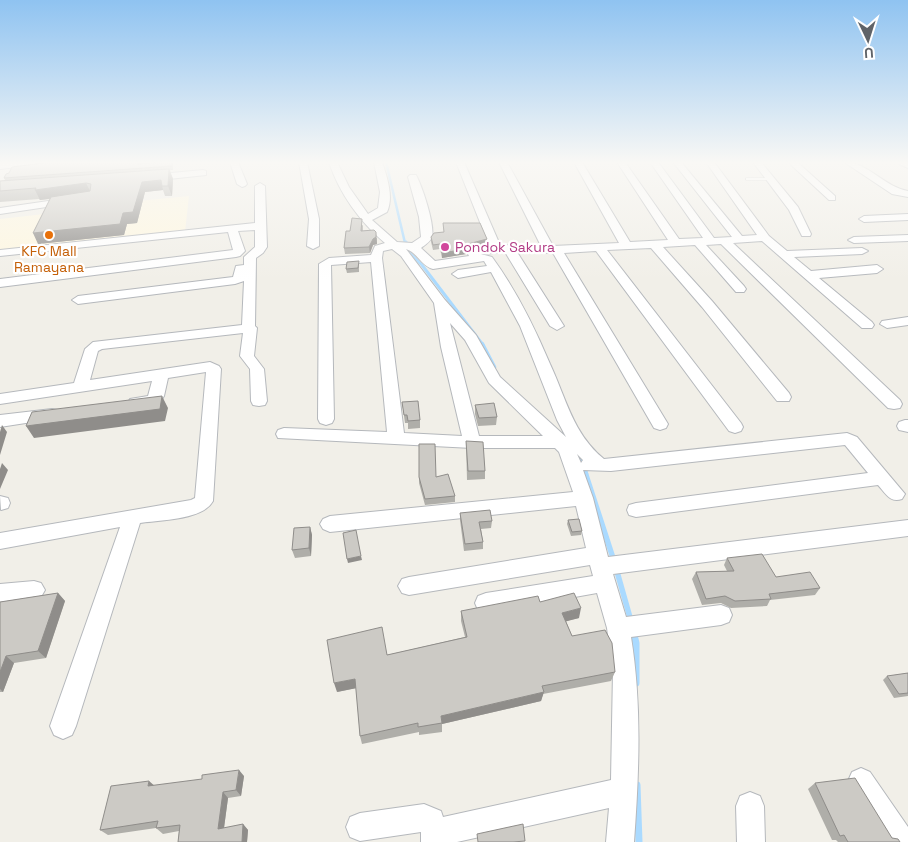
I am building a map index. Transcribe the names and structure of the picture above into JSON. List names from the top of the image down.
{
  "places": ["KFC Mall Ramayana", "Pondok Sakura"],
  "north": "bottom"
}
